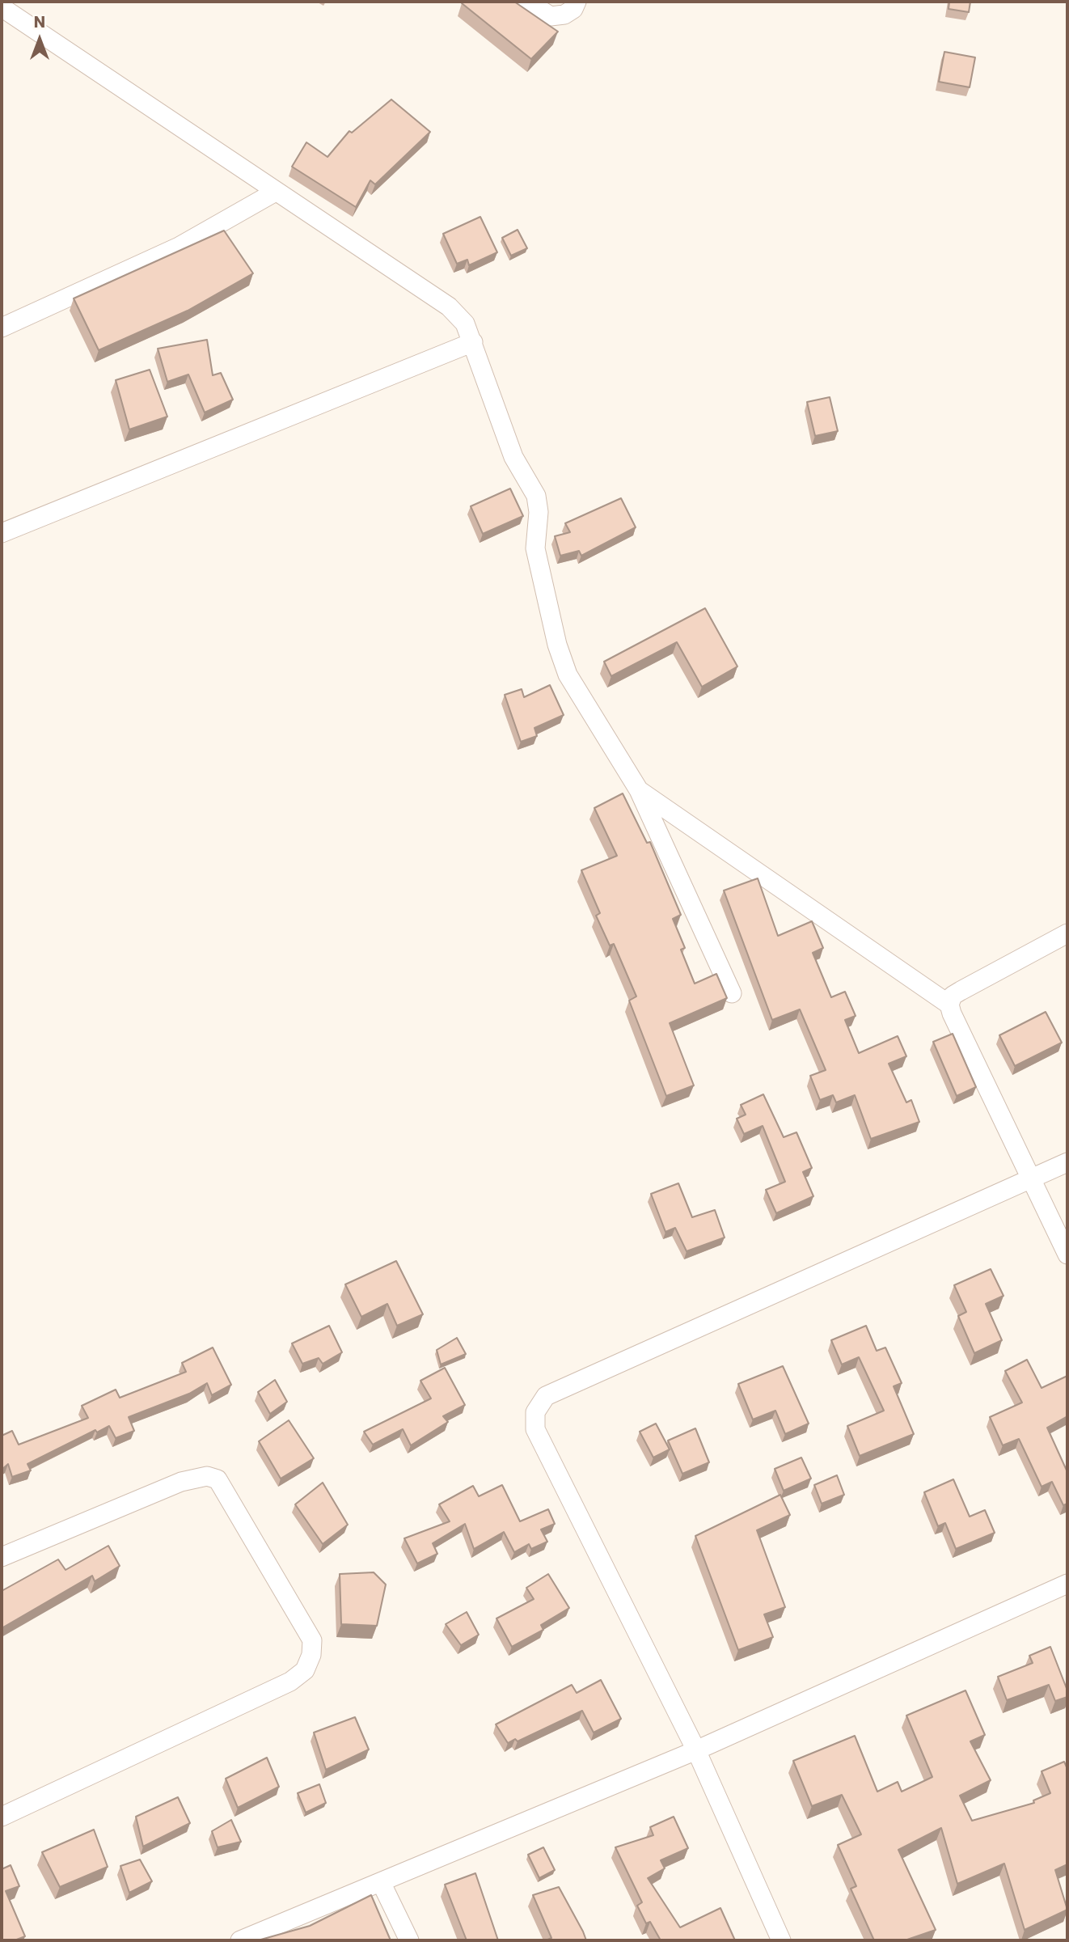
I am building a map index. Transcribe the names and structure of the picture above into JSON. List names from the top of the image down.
{
  "north": "top"
}
